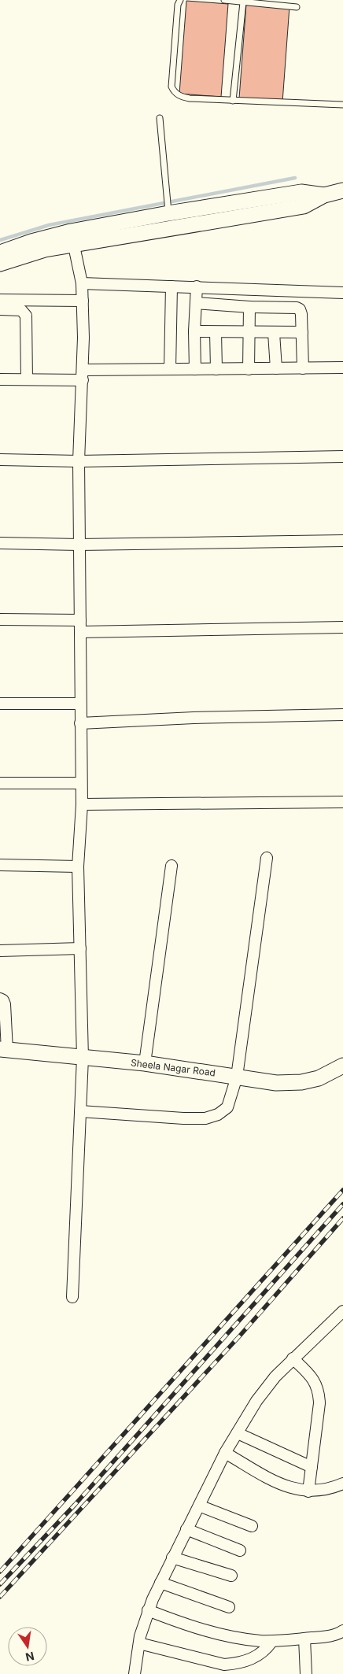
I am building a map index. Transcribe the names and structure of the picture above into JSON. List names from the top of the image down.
{
  "streets": {
    "street": ["Sheela Nagar Road"]
  },
  "north": "bottom"
}
